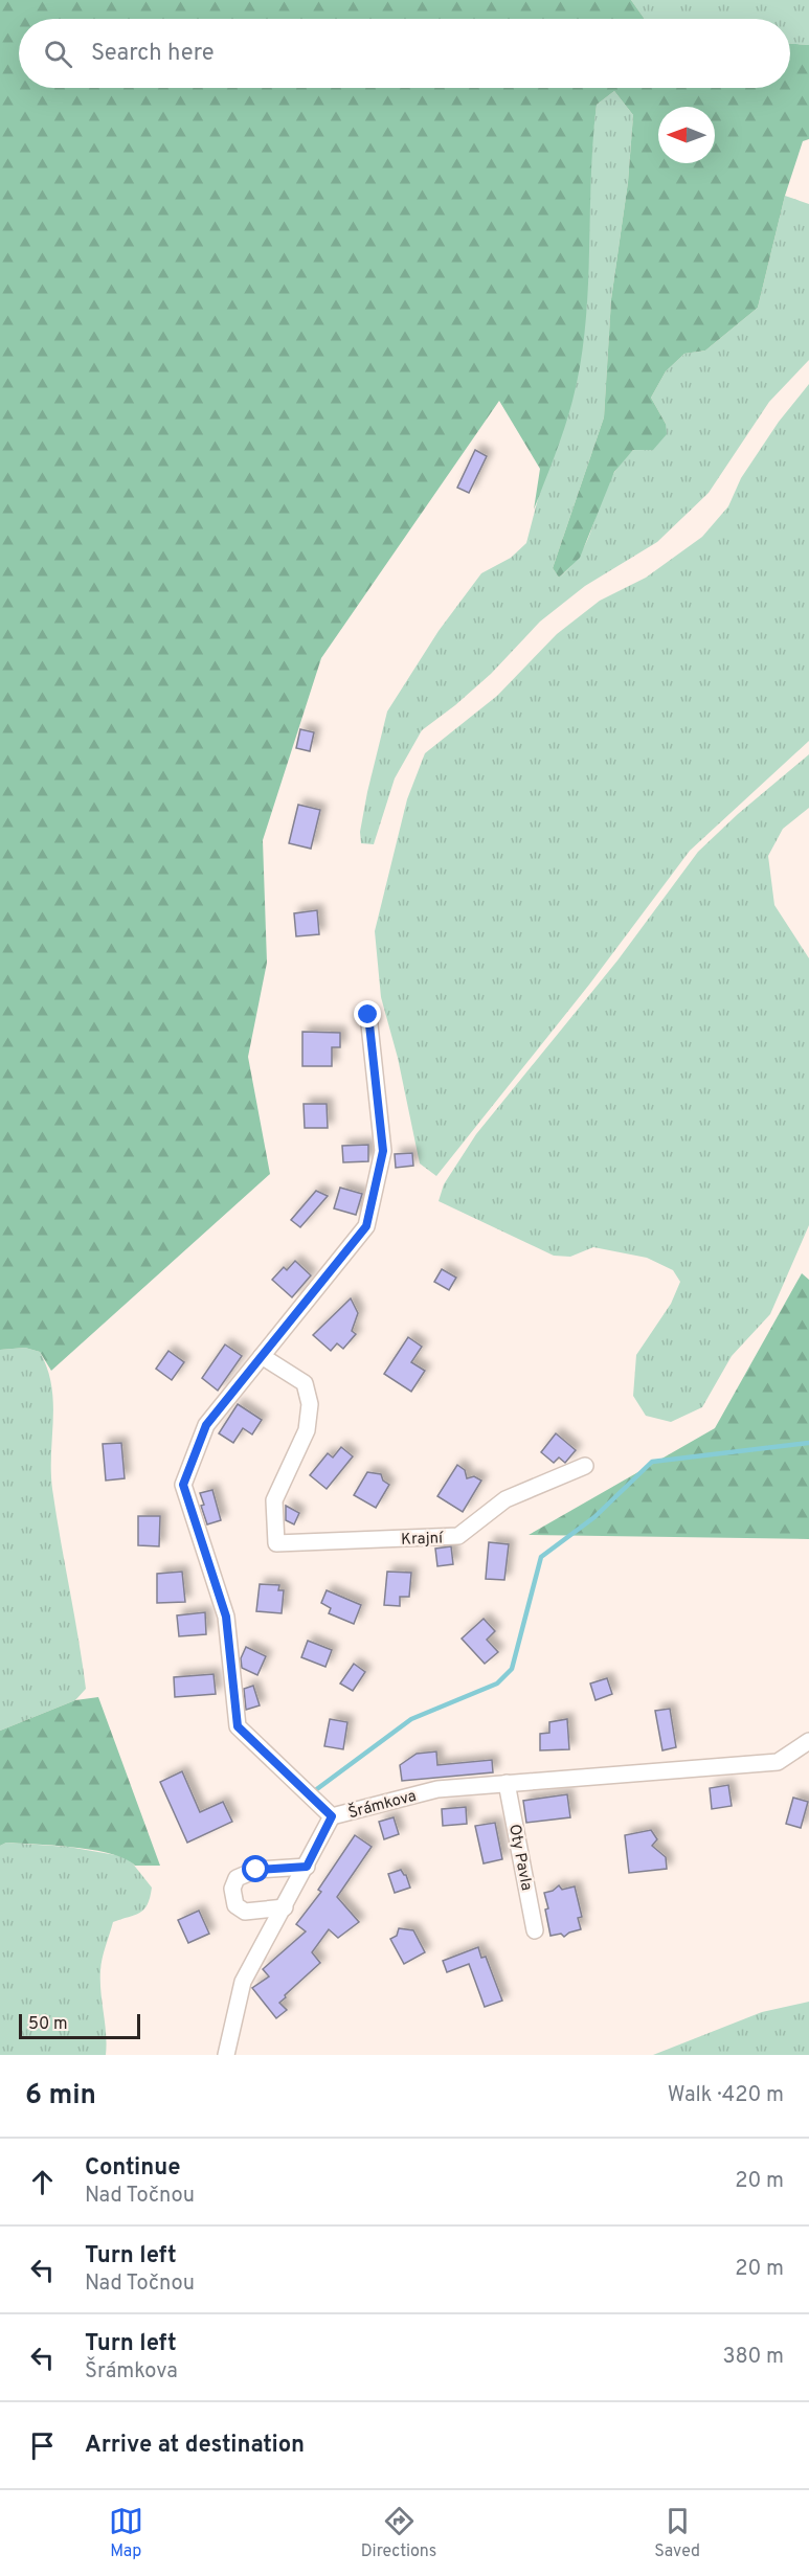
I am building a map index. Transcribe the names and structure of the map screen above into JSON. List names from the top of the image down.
{
  "streets": {
    "street": ["Krajní", "Šrámkova", "Oty Pavla"]
  },
  "crossings": [
    ["Krajní", "Šrámkova"],
    ["Šrámkova", "Oty Pavla"]
  ],
  "scale_bar": "50 m",
  "north": "left",
  "page": {
    "search": "Search here",
    "scale": "50 m",
    "heading": ["6 min", "Walk · 420 m"],
    "list": [
      ["Continue", "Nad Točnou", "20 m"],
      ["Turn left", "Nad Točnou", "20 m"],
      ["Turn left", "Šrámkova", "380 m"],
      "Arrive at destination"
    ],
    "nav": ["Map", "Directions", "Saved"]
  }
}
